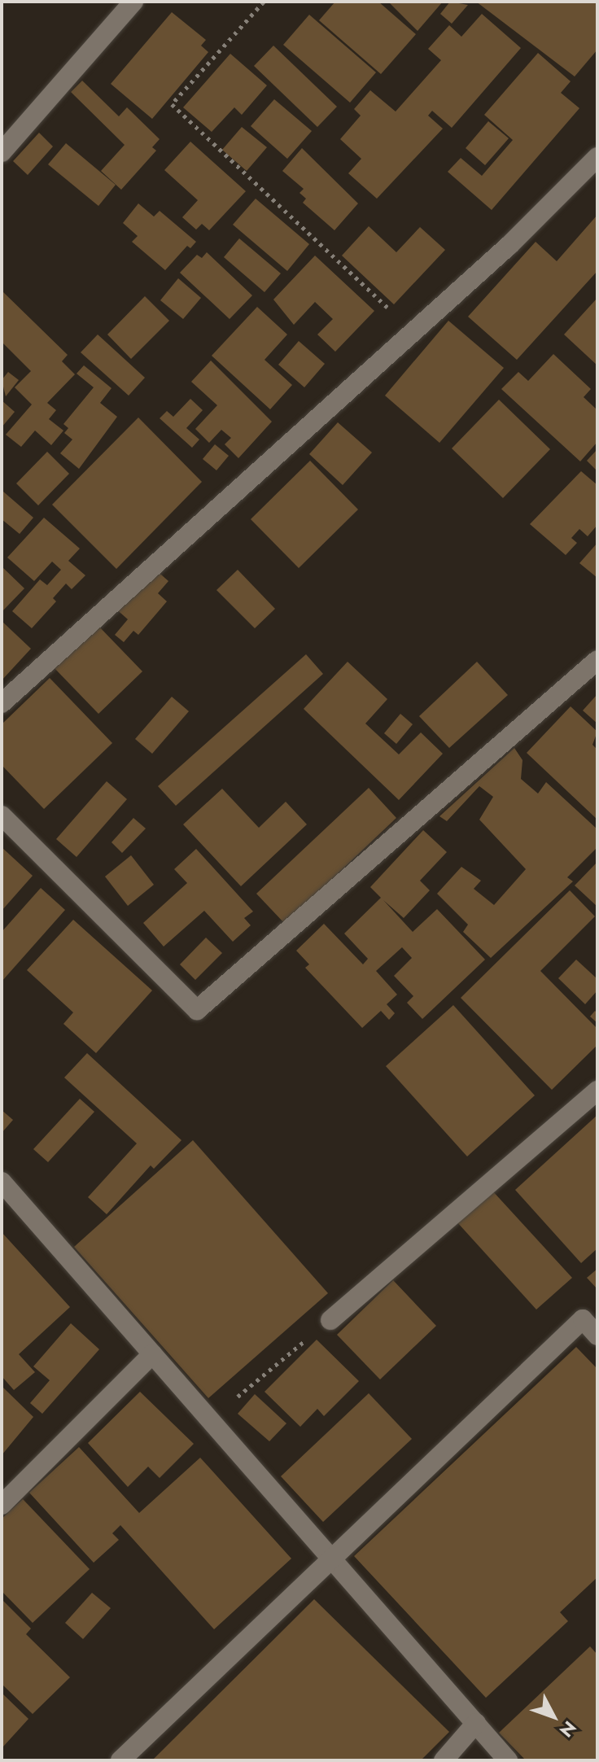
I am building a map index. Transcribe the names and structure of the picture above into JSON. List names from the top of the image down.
{
  "north": "bottom right"
}
